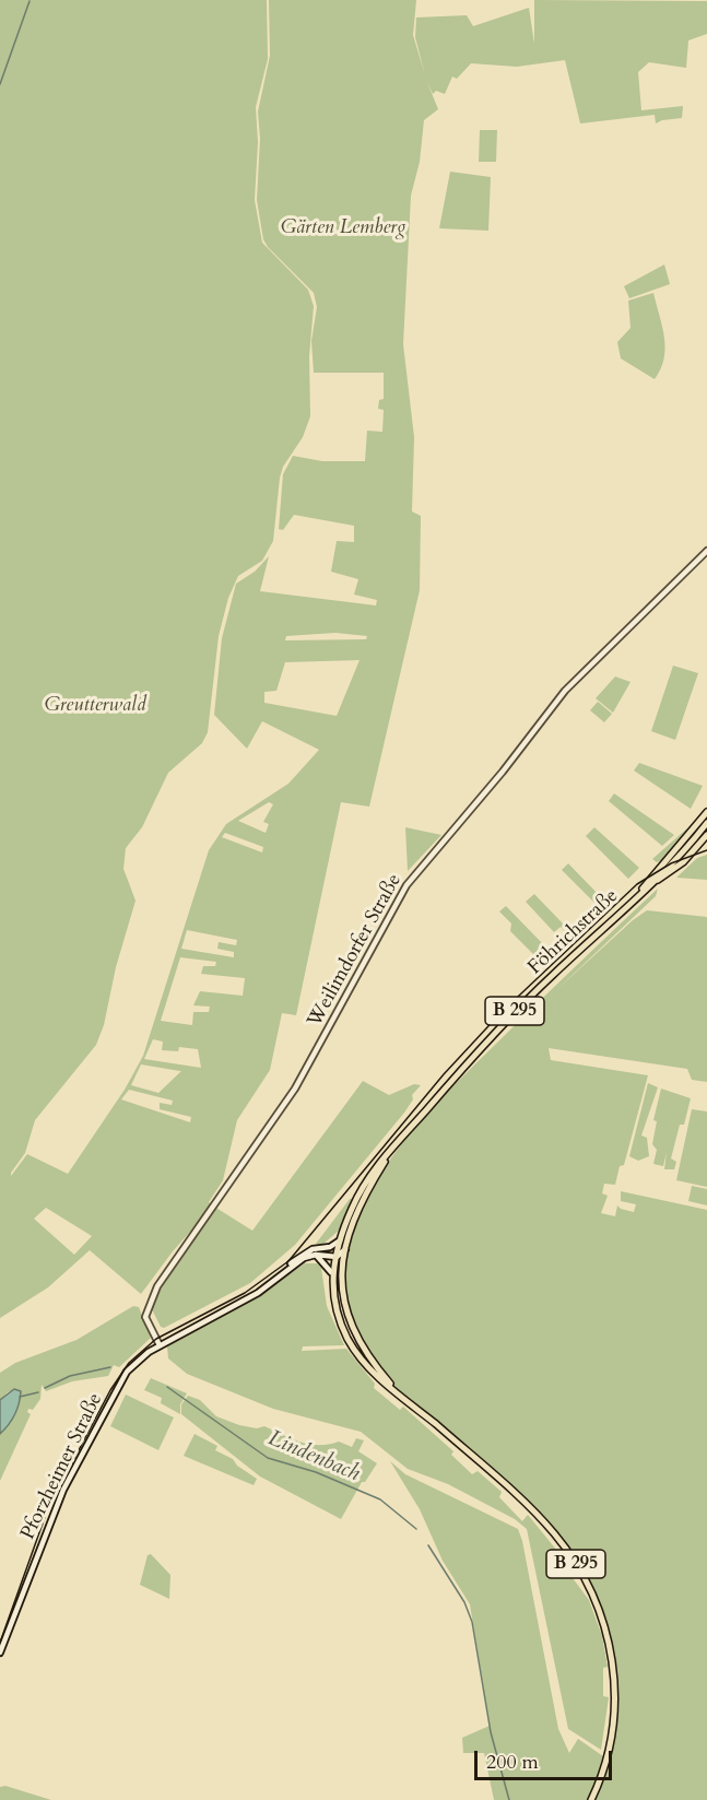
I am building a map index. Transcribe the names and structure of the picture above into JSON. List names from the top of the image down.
{
  "streets": {
    "main road": ["Föhrichstraße", "B 295"],
    "street": ["Weilimdorfer Straße", "Pforzheimer Straße"]
  },
  "crossings": [
    ["Föhrichstraße", "B 295"],
    ["Weilimdorfer Straße", "Pforzheimer Straße"]
  ],
  "water": ["Lindenbach"],
  "parks": ["Gärten Lemberg", "Greutterwald"],
  "scale_bar": "200 m"
}
